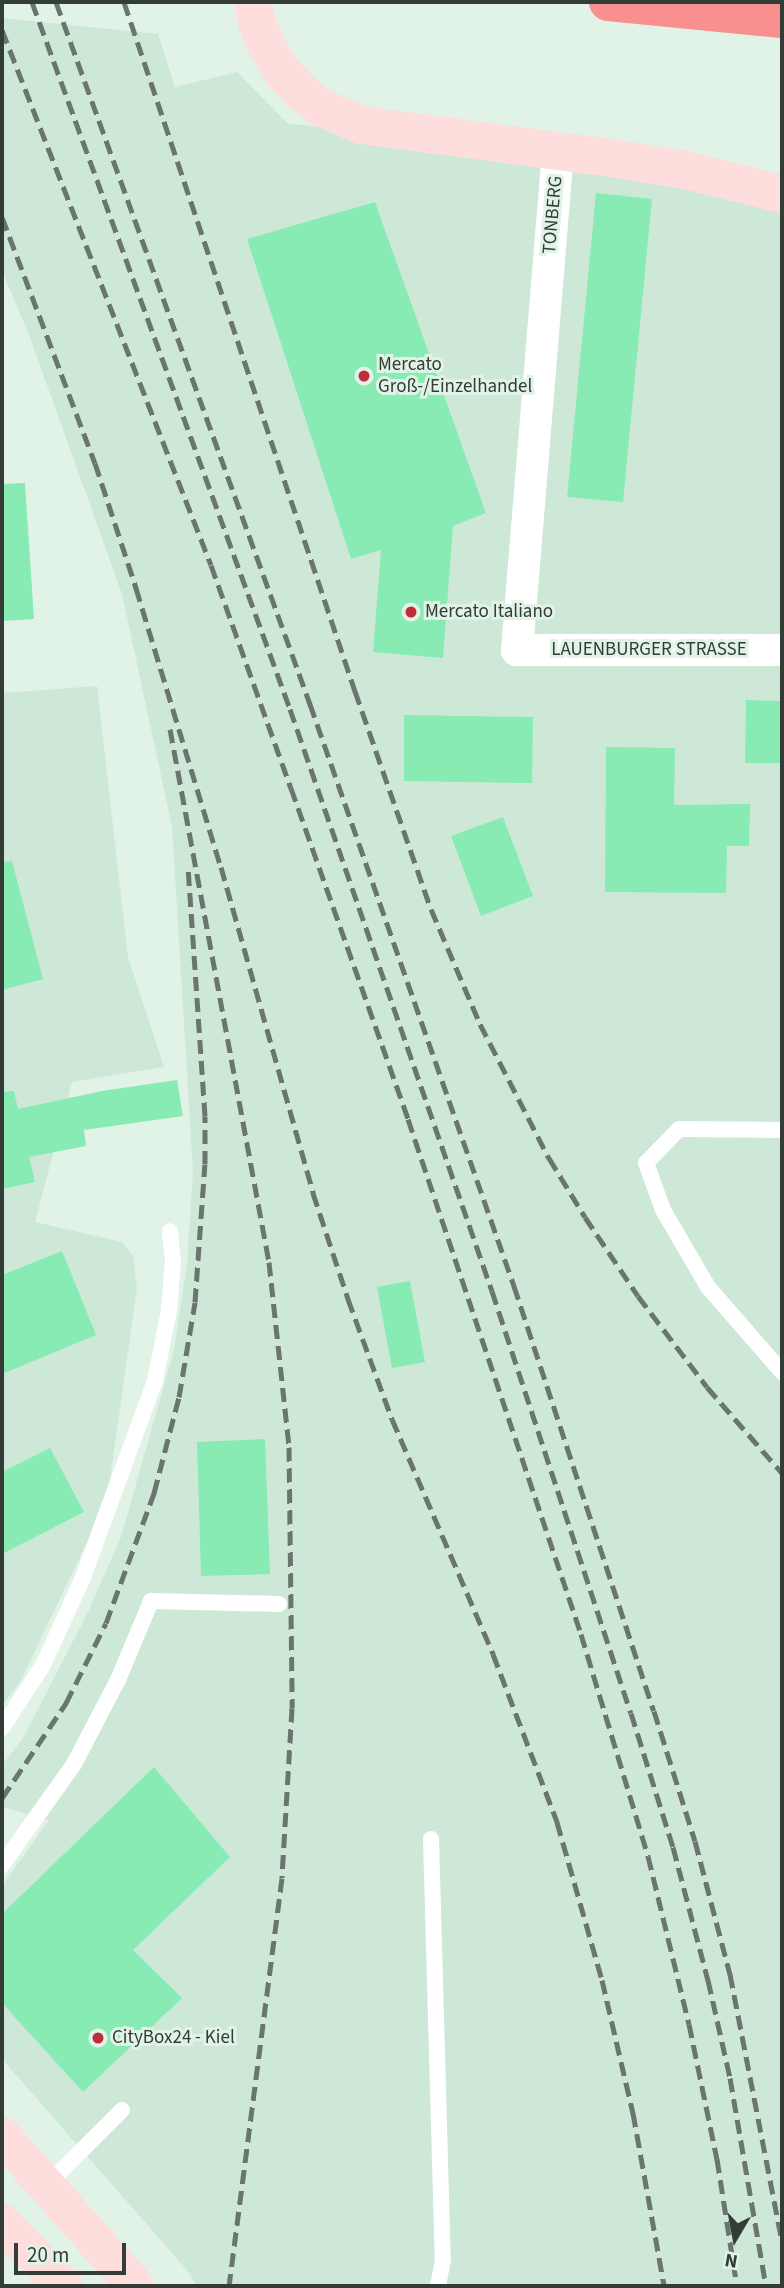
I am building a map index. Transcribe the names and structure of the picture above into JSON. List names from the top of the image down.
{
  "streets": {
    "street": ["TONBERG", "LAUENBURGER STRASSE"]
  },
  "crossings": [
    ["TONBERG", "LAUENBURGER STRASSE"]
  ],
  "places": ["Mercato Groß-/Einzelhandel", "Mercato Italiano", "CityBox24 - Kiel"],
  "scale_bar": "20 m",
  "north": "bottom"
}
